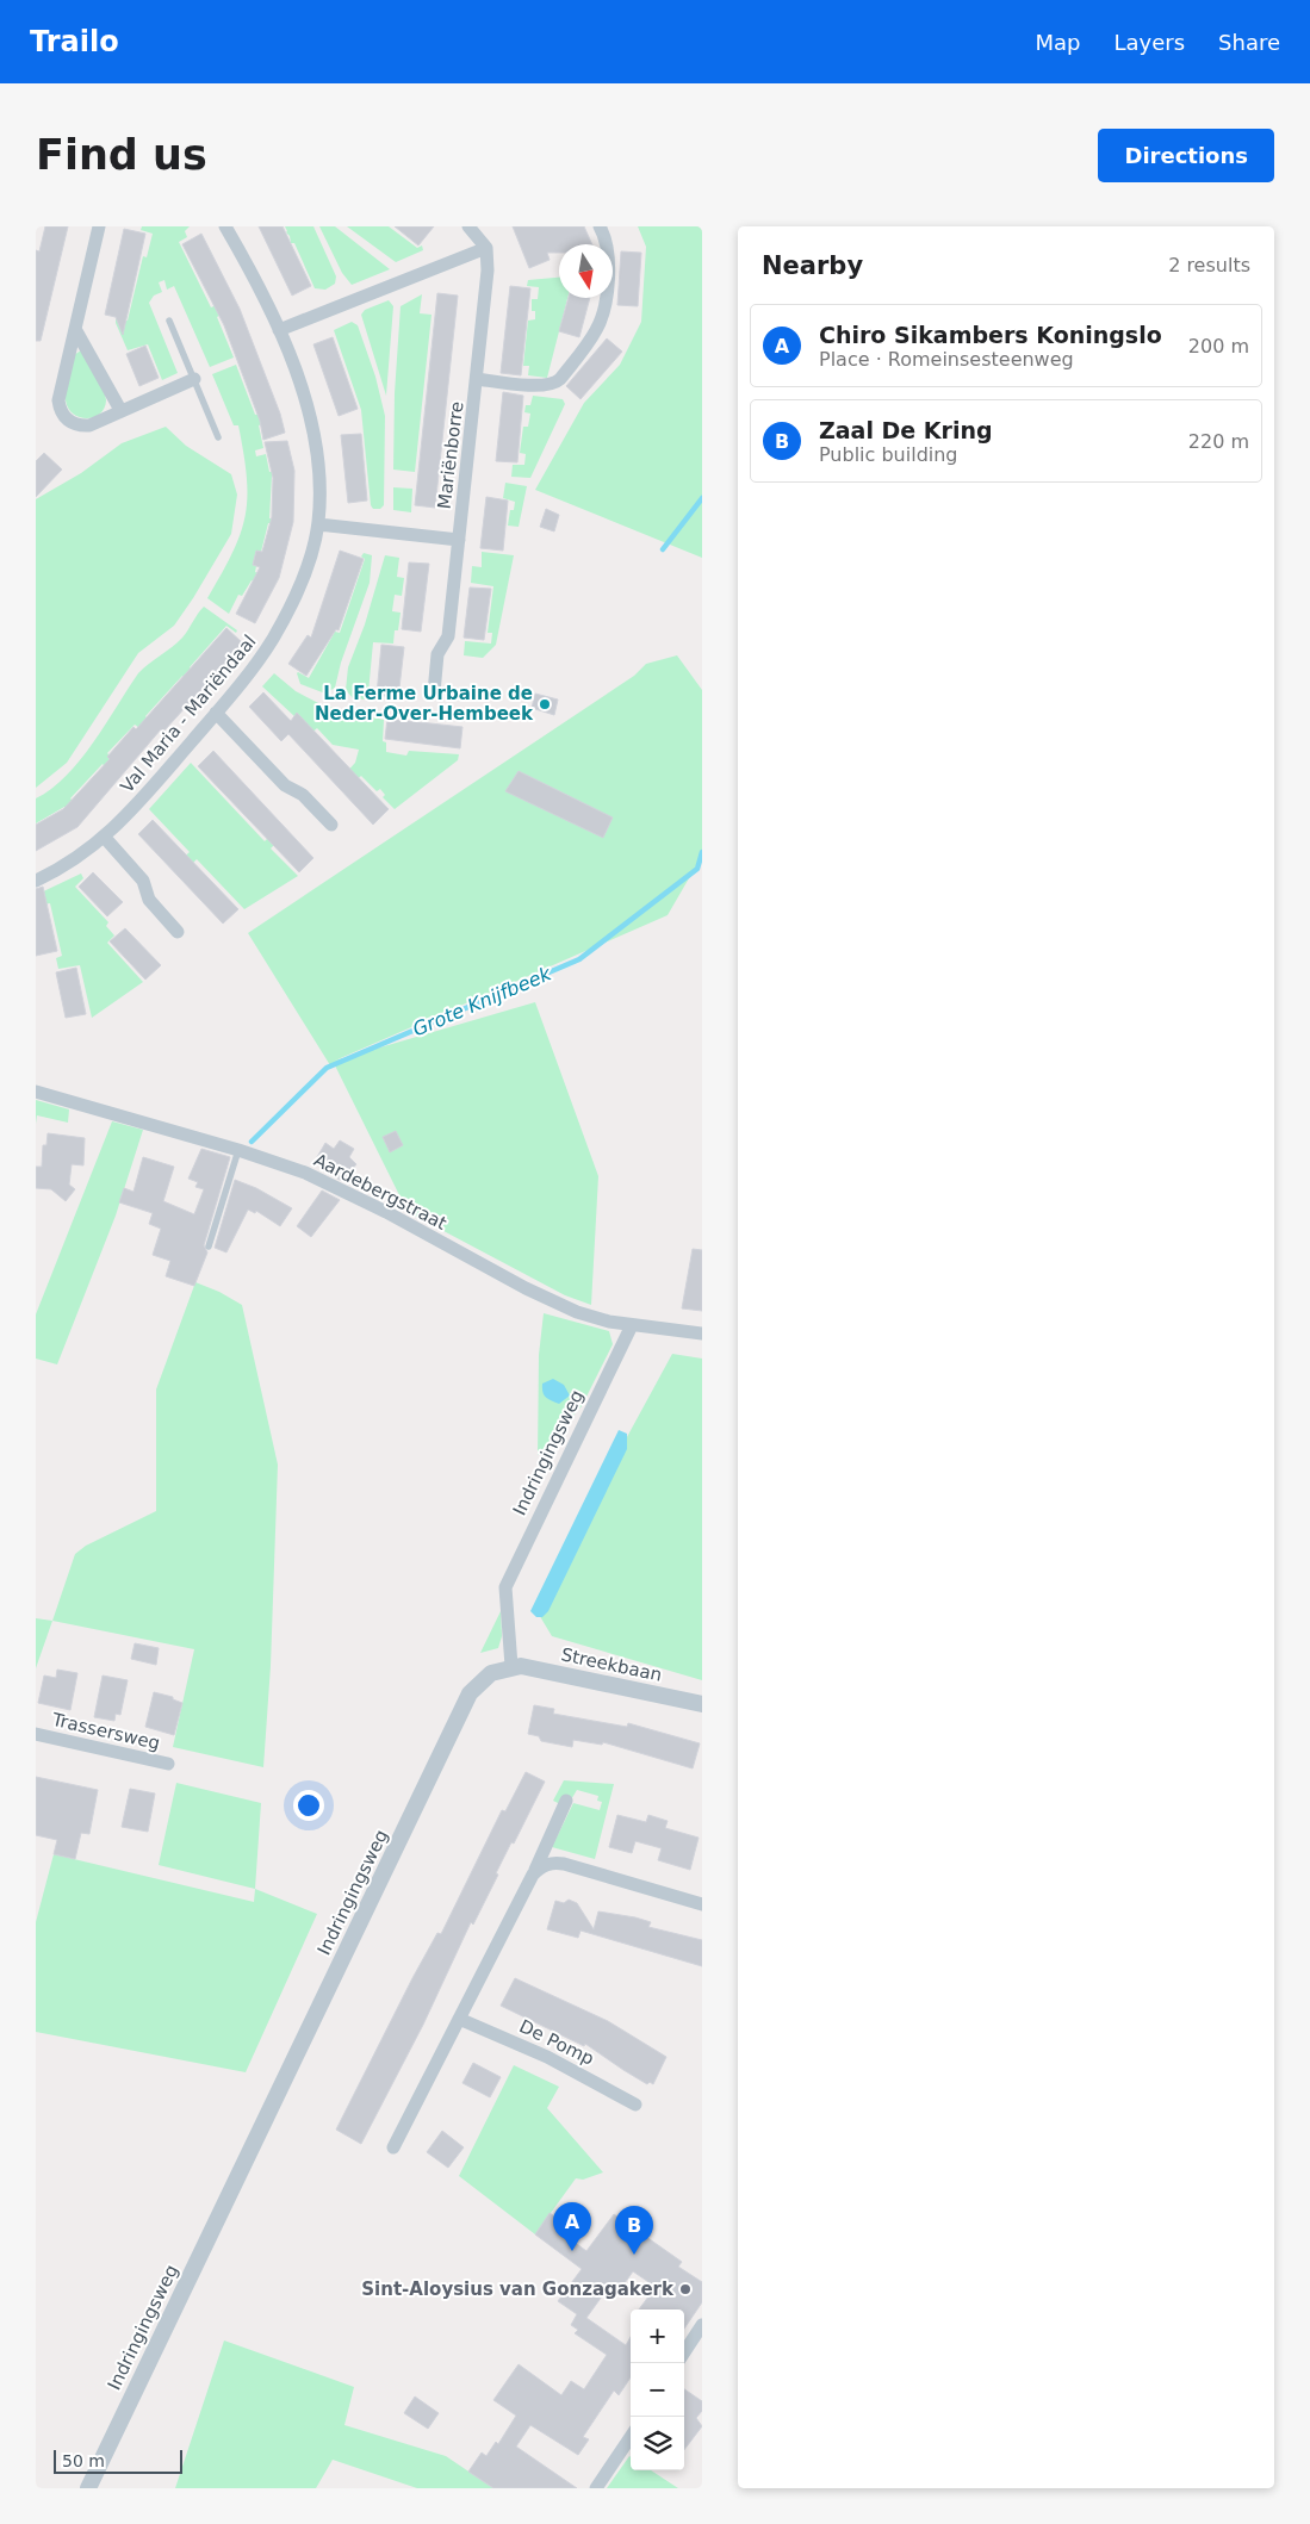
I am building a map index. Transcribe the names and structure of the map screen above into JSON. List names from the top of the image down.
{
  "streets": {
    "street": [
      "Mariënborre",
      "Val Maria - Mariëndaal",
      "Aardebergstraat",
      "Indringingsweg",
      "Streekbaan",
      "Trassersweg",
      "De Pomp"
    ]
  },
  "crossings": [
    ["Aardebergstraat", "Indringingsweg"],
    ["Indringingsweg", "Streekbaan"]
  ],
  "water": ["Grote Knijfbeek"],
  "places": ["La Ferme Urbaine de Neder-Over-Hembeek", "Sint-Aloysius van Gonzagakerk"],
  "scale_bar": "50 m",
  "north": "bottom",
  "page": {
    "header": "Trailo",
    "nav": ["Map", "Layers", "Share"],
    "buttons": "Directions",
    "title": "Find us",
    "heading": ["Nearby", "2 results"],
    "list": [
      {
        "mark": "A",
        "name": "Chiro Sikambers Koningslo",
        "note": "Place · Romeinsesteenweg",
        "value": "200 m"
      },
      {
        "mark": "B",
        "name": "Zaal De Kring",
        "note": "Public building",
        "value": "220 m"
      }
    ],
    "pins": ["A", "B"],
    "map_buttons": ["+", "−"],
    "scale": "50 m"
  }
}
